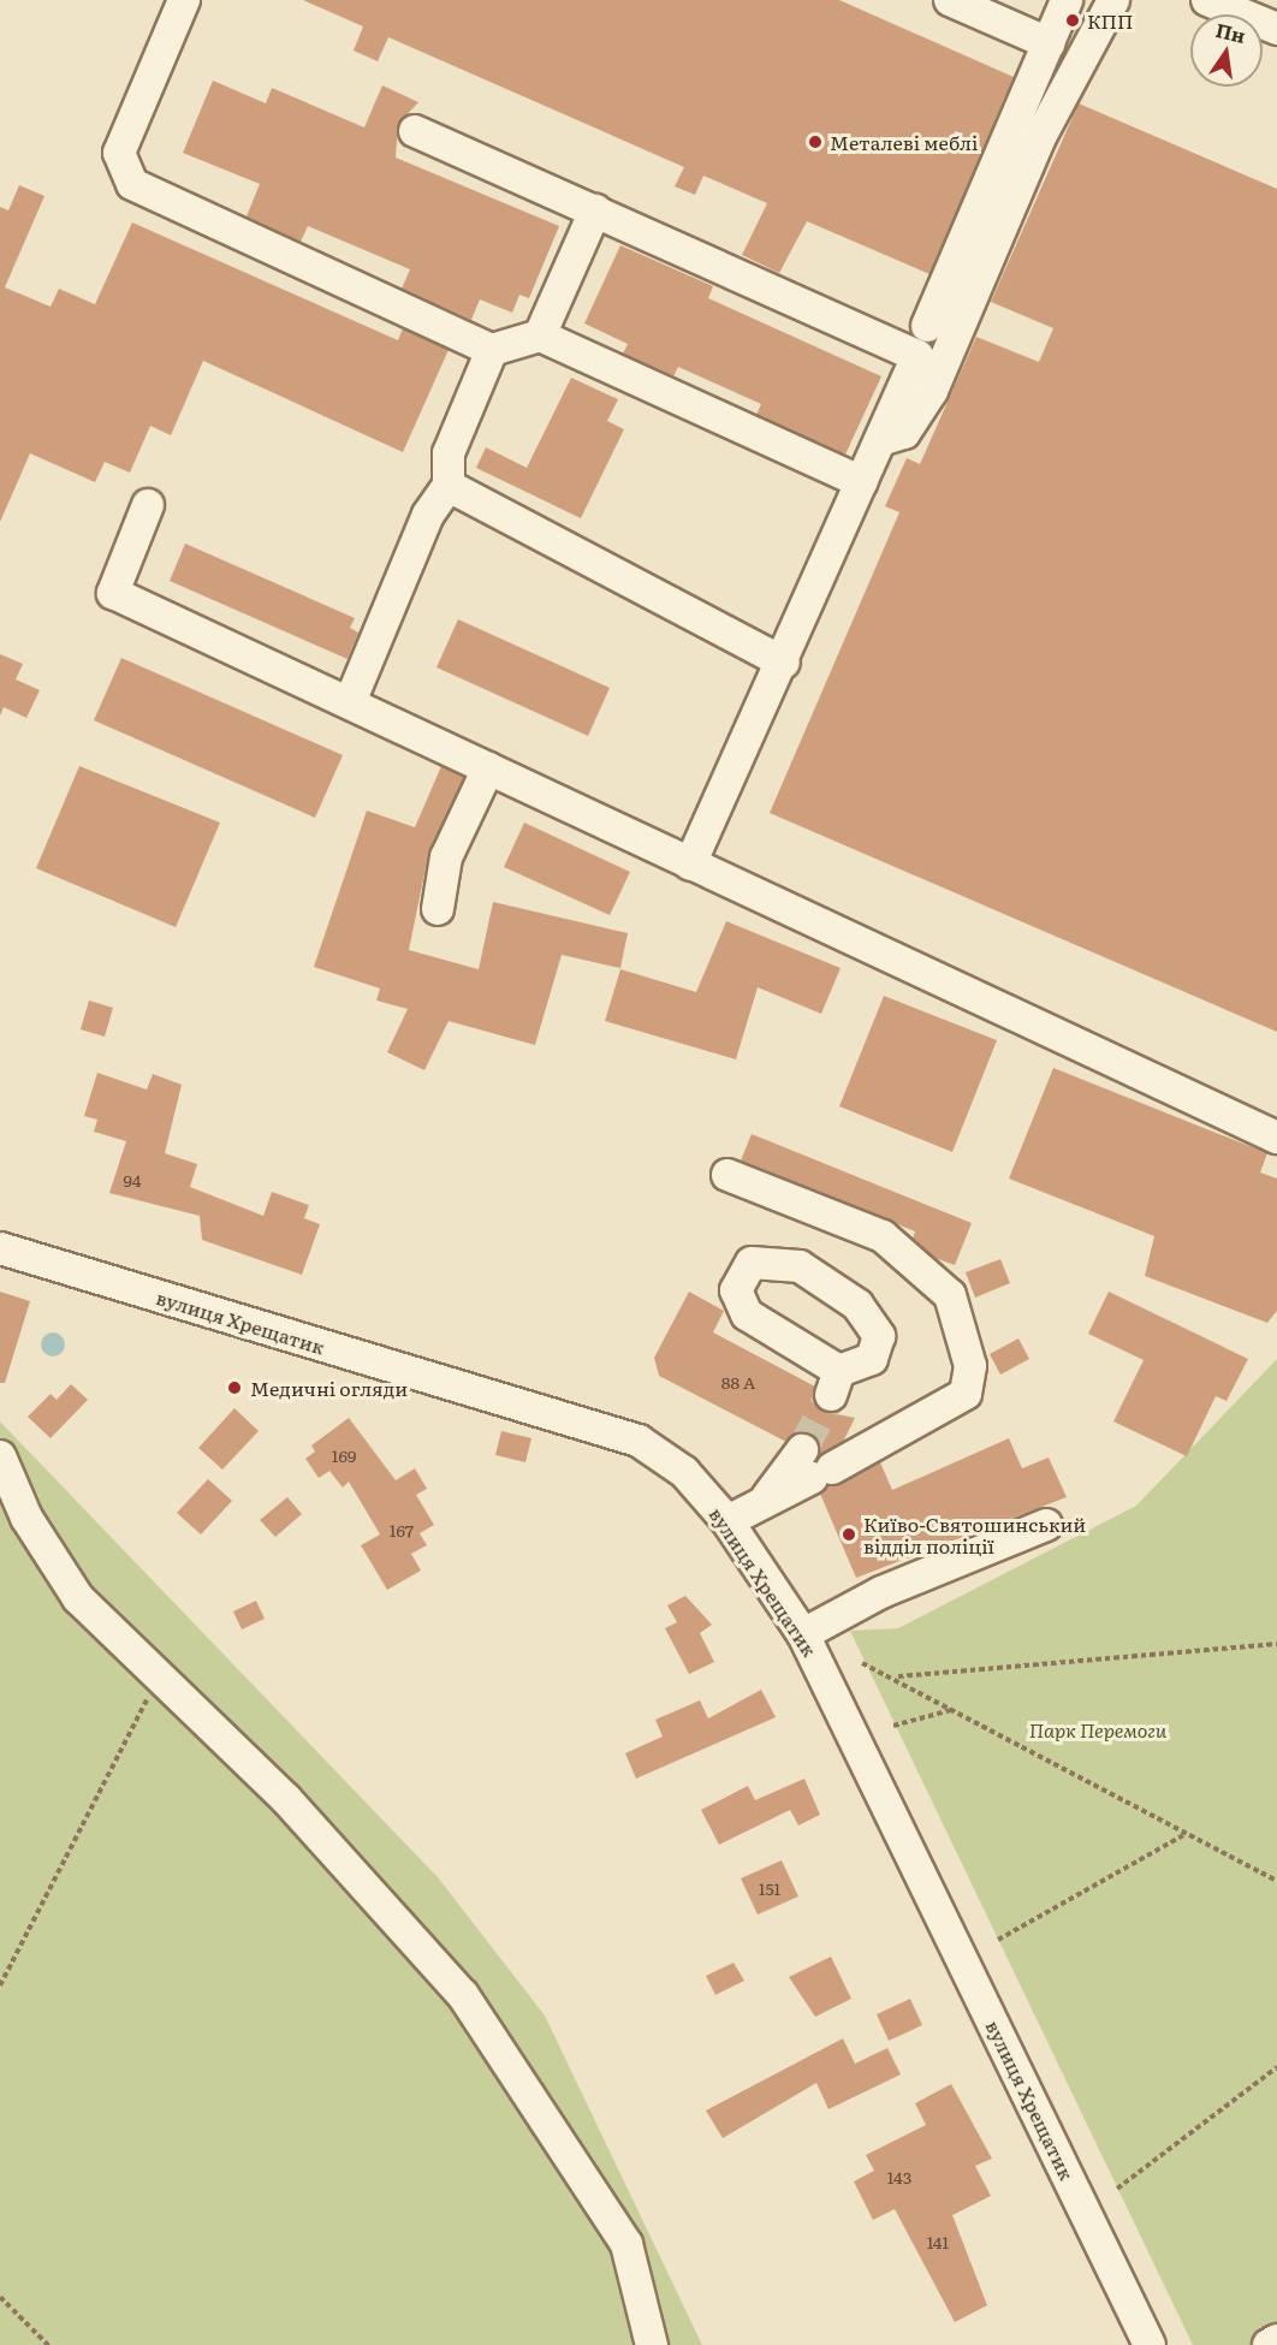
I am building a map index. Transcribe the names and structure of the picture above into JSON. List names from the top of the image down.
{
  "streets": {
    "street": ["вулиця Хрещатик"]
  },
  "parks": ["Парк Перемоги"],
  "places": [
    "КПП",
    "Металеві меблі",
    "Медичні огляди",
    "Київо-Святошинський відділ поліції"
  ],
  "house_numbers": [
    "94",
    "88 А",
    "169",
    "167",
    "151",
    "143",
    "141"
  ],
  "north": "top"
}
